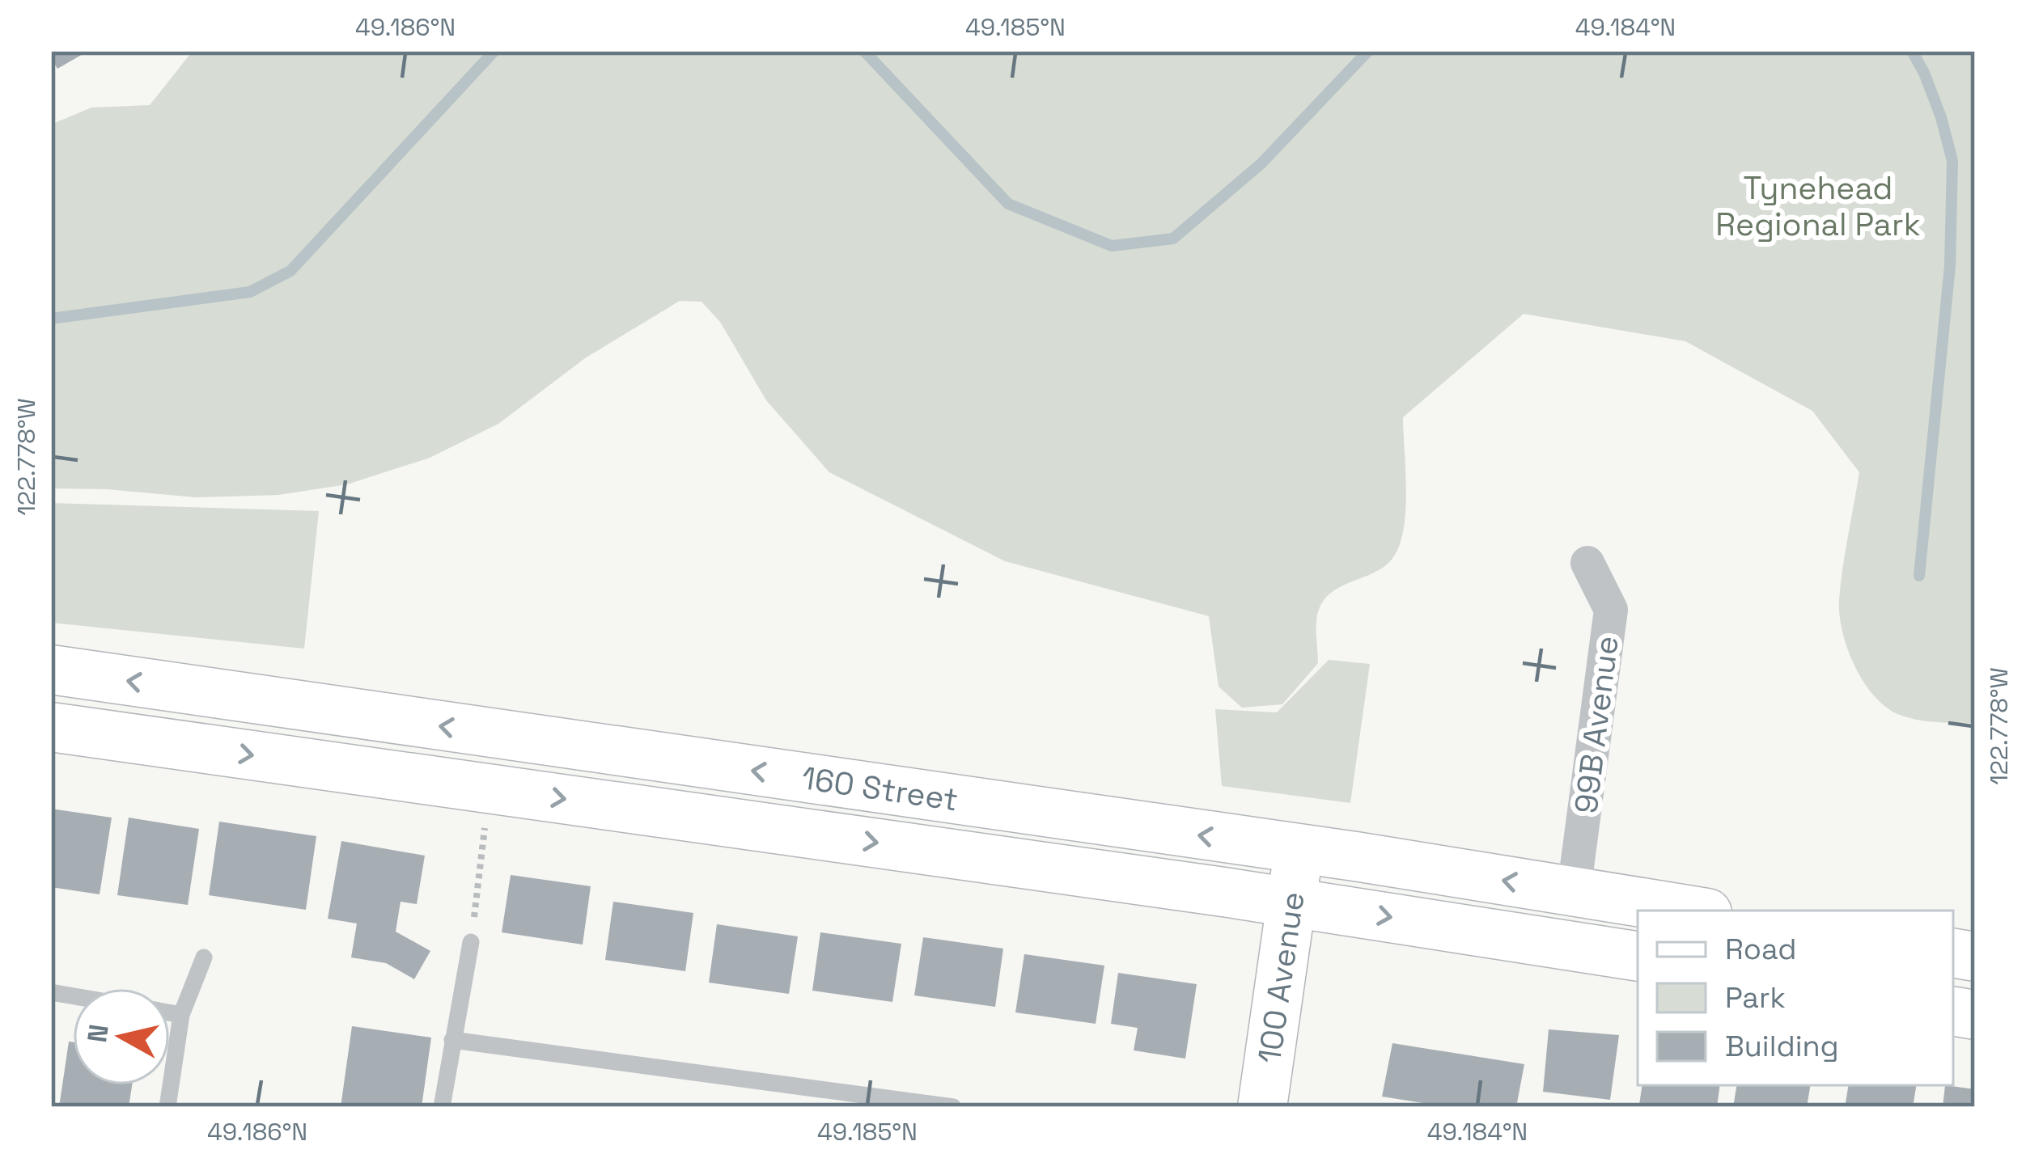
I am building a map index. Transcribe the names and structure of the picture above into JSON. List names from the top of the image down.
{
  "streets": {
    "main road": ["160 Street", "100 Avenue"],
    "street": ["99B Avenue"]
  },
  "crossings": [
    ["99B Avenue", "160 Street"],
    ["160 Street", "100 Avenue"]
  ],
  "parks": ["Tynehead Regional Park"],
  "legend": ["Road", "Park", "Building"],
  "north": "left",
  "coordinates": [
    "49.186°N",
    "49.185°N",
    "49.184°N",
    "122.778°W"
  ]
}
